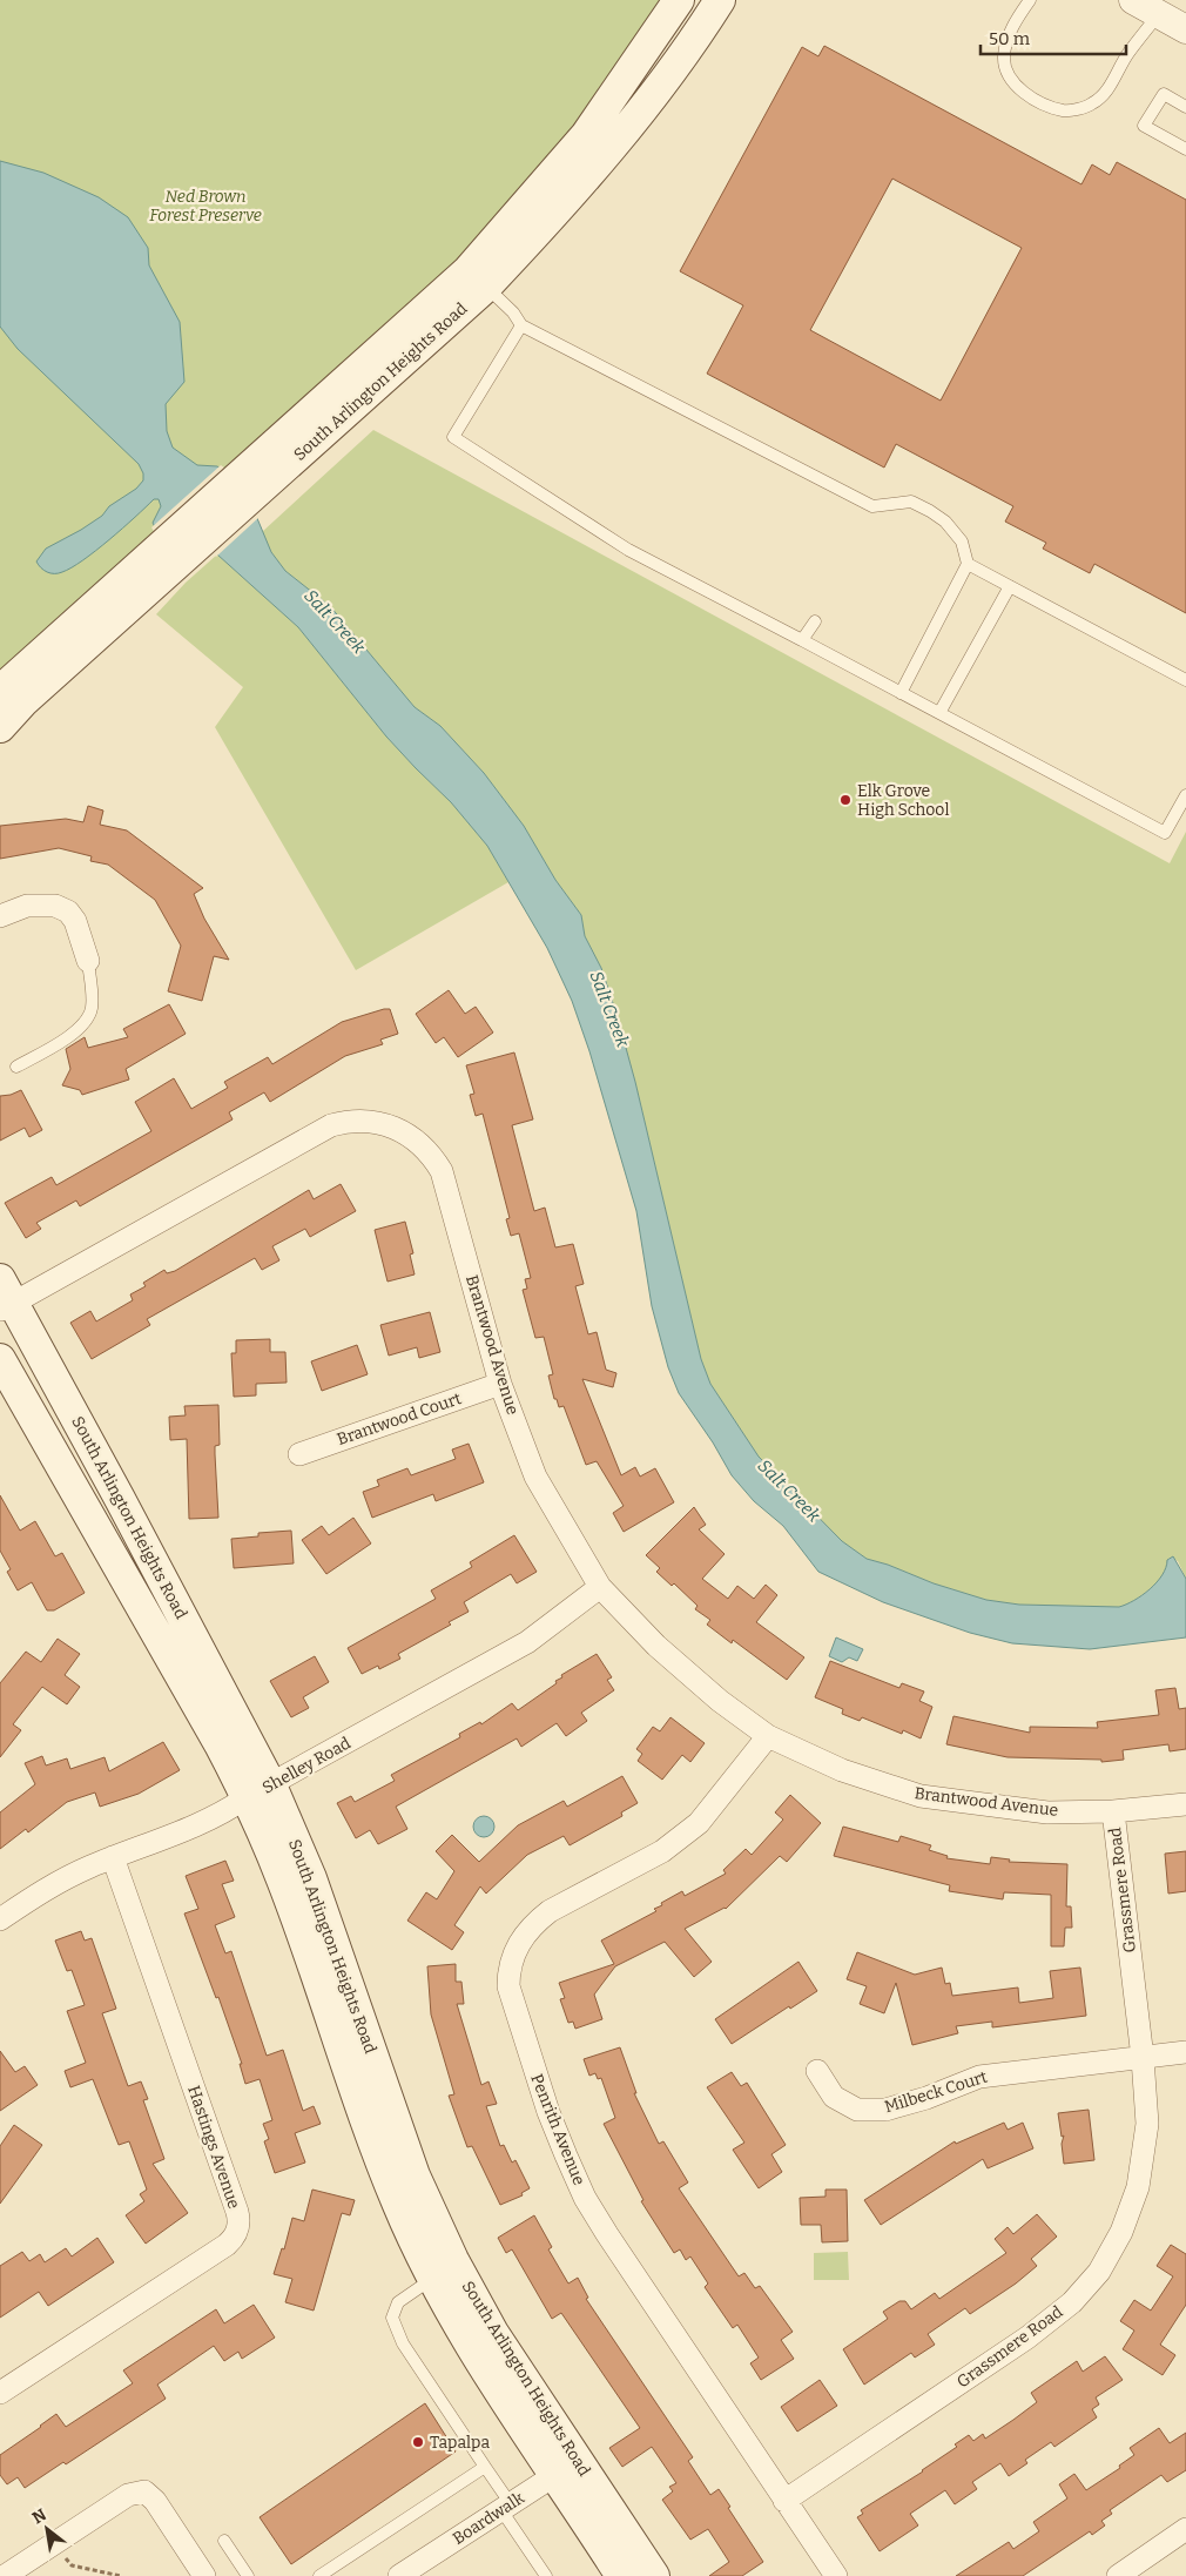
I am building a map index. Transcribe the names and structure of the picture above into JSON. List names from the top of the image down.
{
  "streets": {
    "main road": ["South Arlington Heights Road"],
    "street": [
      "Brantwood Avenue",
      "Brantwood Court",
      "Shelley Road",
      "Grassmere Road",
      "Milbeck Court",
      "Penrith Avenue",
      "Hastings Avenue",
      "Boardwalk"
    ]
  },
  "crossings": [
    ["South Arlington Heights Road", "Brantwood Avenue"],
    ["South Arlington Heights Road", "Shelley Road"],
    ["South Arlington Heights Road", "Boardwalk"],
    ["Brantwood Avenue", "Brantwood Court"],
    ["Brantwood Avenue", "Shelley Road"],
    ["Brantwood Avenue", "Grassmere Road"],
    ["Brantwood Avenue", "Penrith Avenue"],
    ["Shelley Road", "Hastings Avenue"],
    ["Grassmere Road", "Milbeck Court"],
    ["Grassmere Road", "Penrith Avenue"]
  ],
  "water": ["Salt Creek"],
  "parks": ["Ned Brown Forest Preserve"],
  "places": ["Elk Grove High School", "Tapalpa"],
  "scale_bar": "50 m",
  "north": "top left"
}
